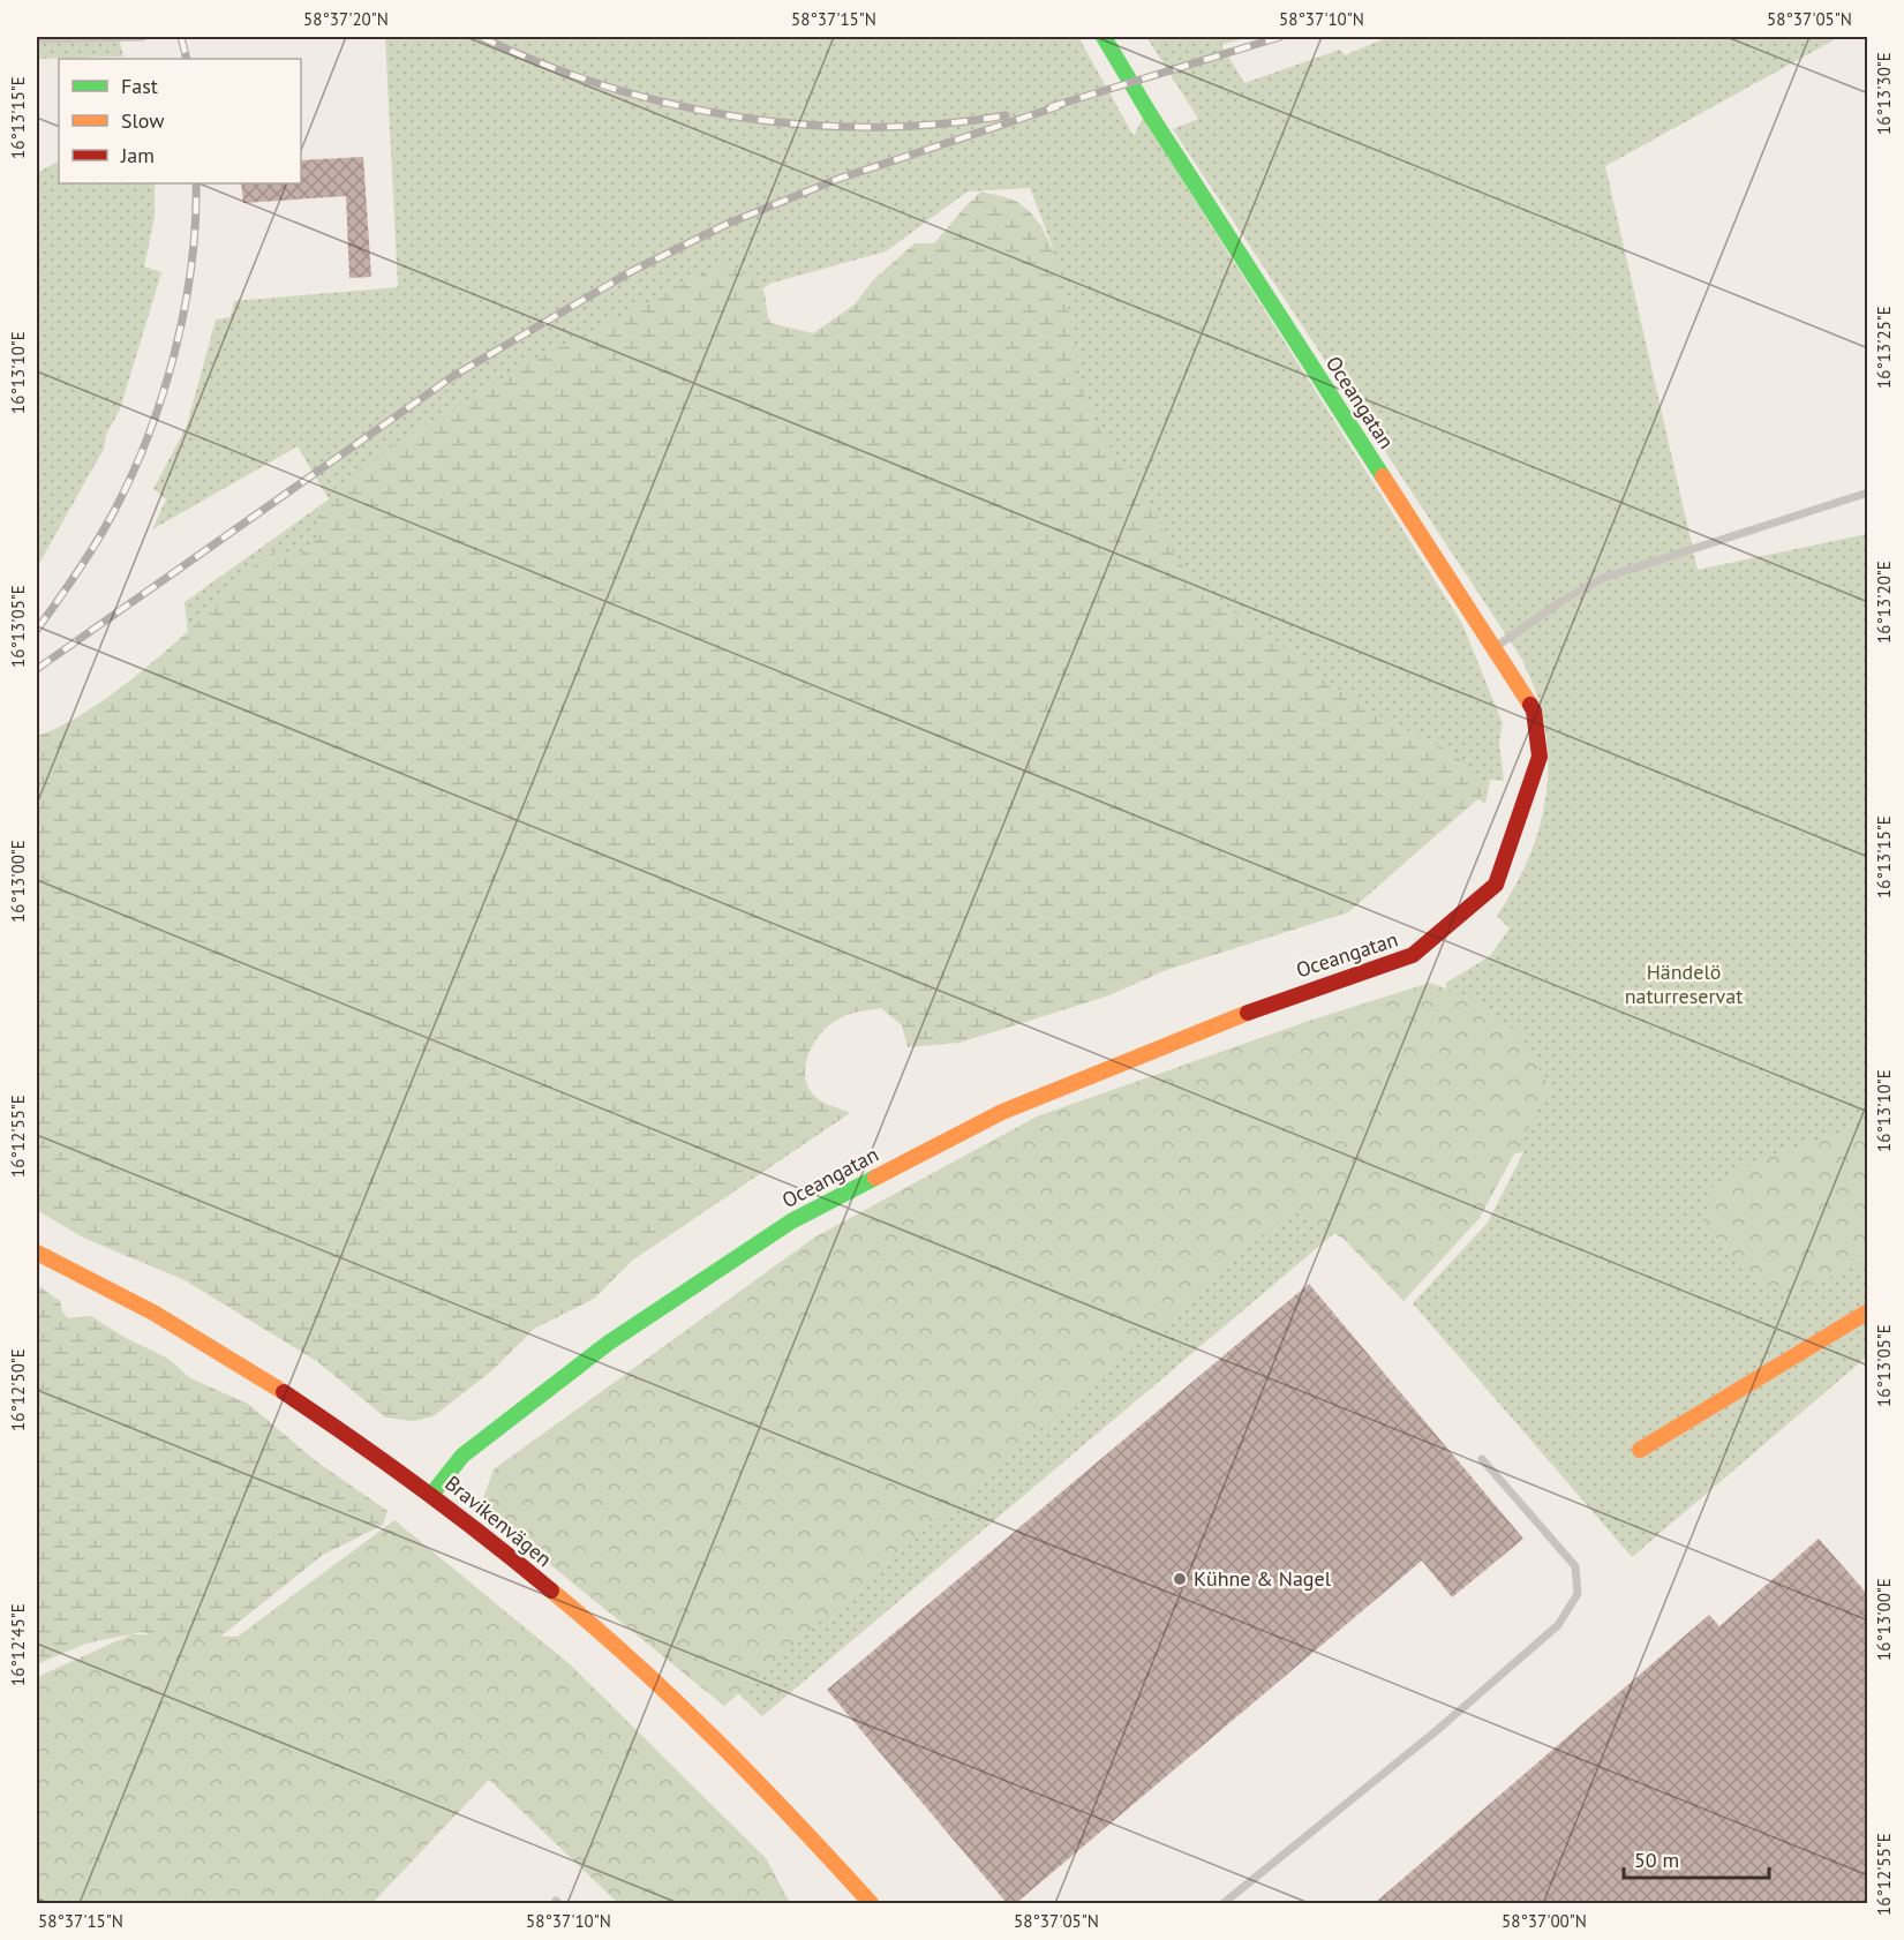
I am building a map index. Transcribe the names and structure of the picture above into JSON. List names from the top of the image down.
{
  "streets": {
    "street": ["Oceangatan", "Bravikenvägen"]
  },
  "crossings": [
    ["Oceangatan", "Bravikenvägen"]
  ],
  "parks": ["Händelö naturreservat"],
  "places": ["Kühne & Nagel"],
  "legend": ["Fast", "Slow", "Jam"],
  "scale_bar": "50 m",
  "coordinates": [
    "58°37'20\"N",
    "58°37'15\"N",
    "58°37'10\"N",
    "58°37'05\"N",
    "16°13'30\"E",
    "16°13'15\"E",
    "16°13'25\"E",
    "16°13'10\"E",
    "16°13'20\"E",
    "16°13'05\"E",
    "16°13'00\"E",
    "16°12'55\"E",
    "16°12'50\"E",
    "16°12'45\"E",
    "58°37'00\"N"
  ]
}
